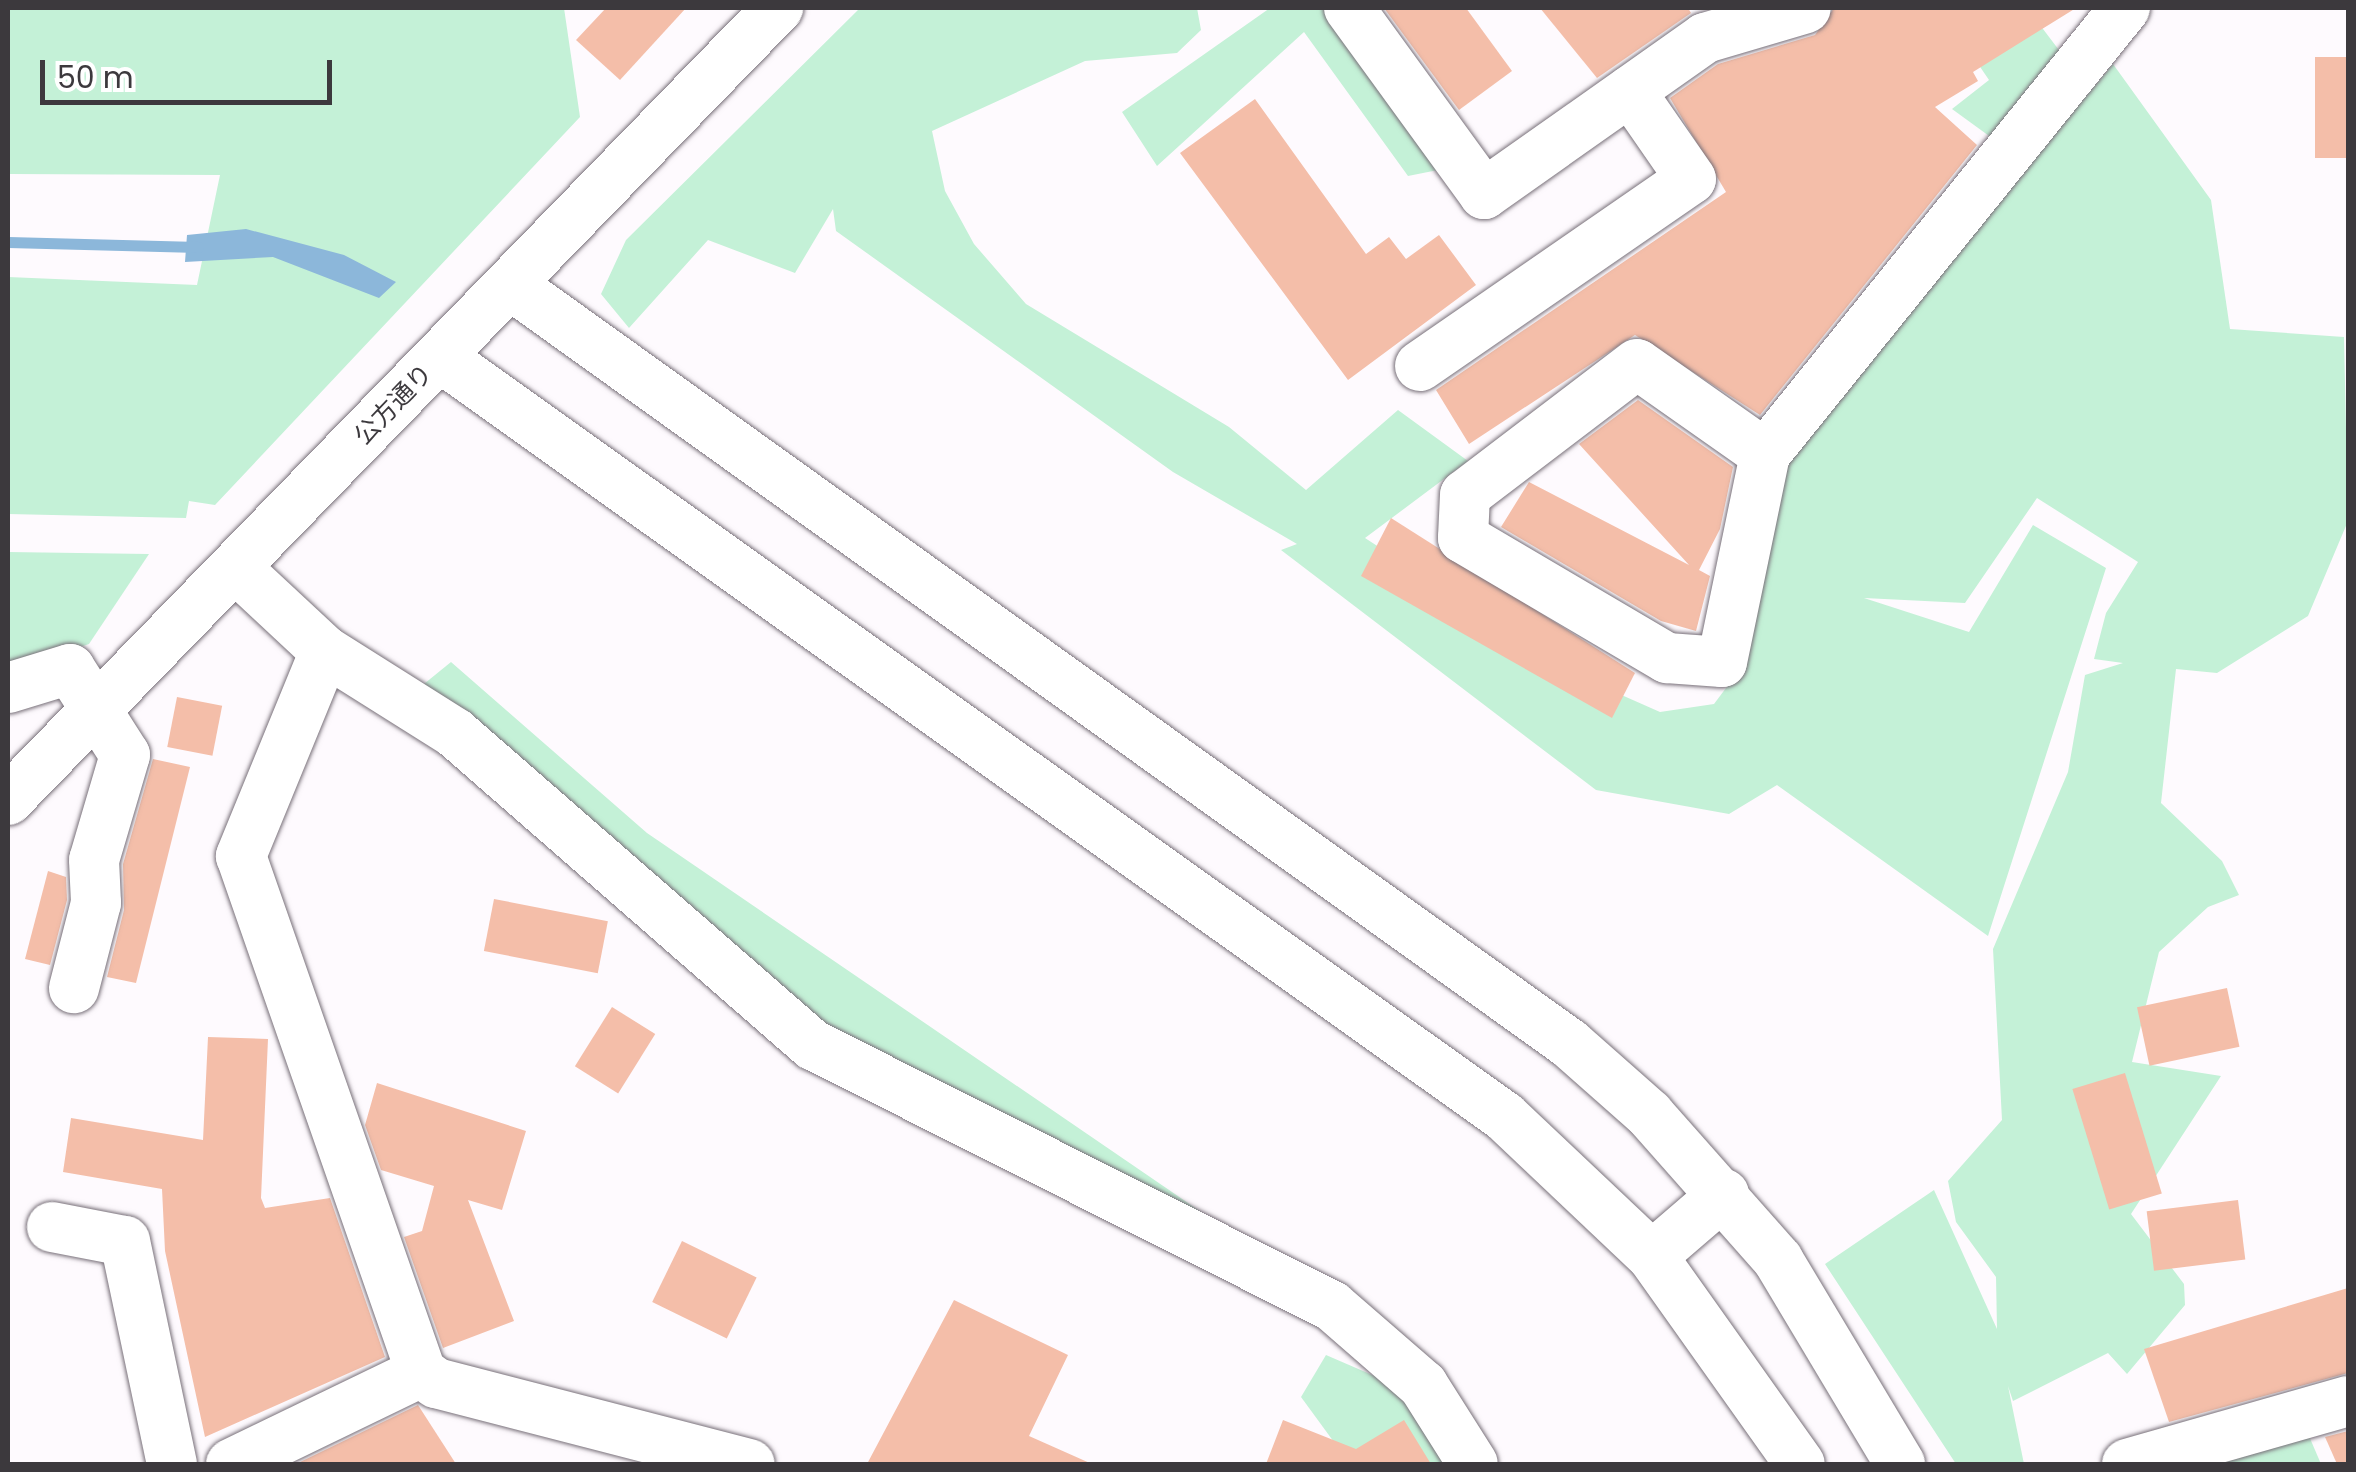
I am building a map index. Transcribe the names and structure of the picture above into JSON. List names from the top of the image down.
{
  "streets": {
    "street": ["公方通り"]
  },
  "scale_bar": "50 m"
}
